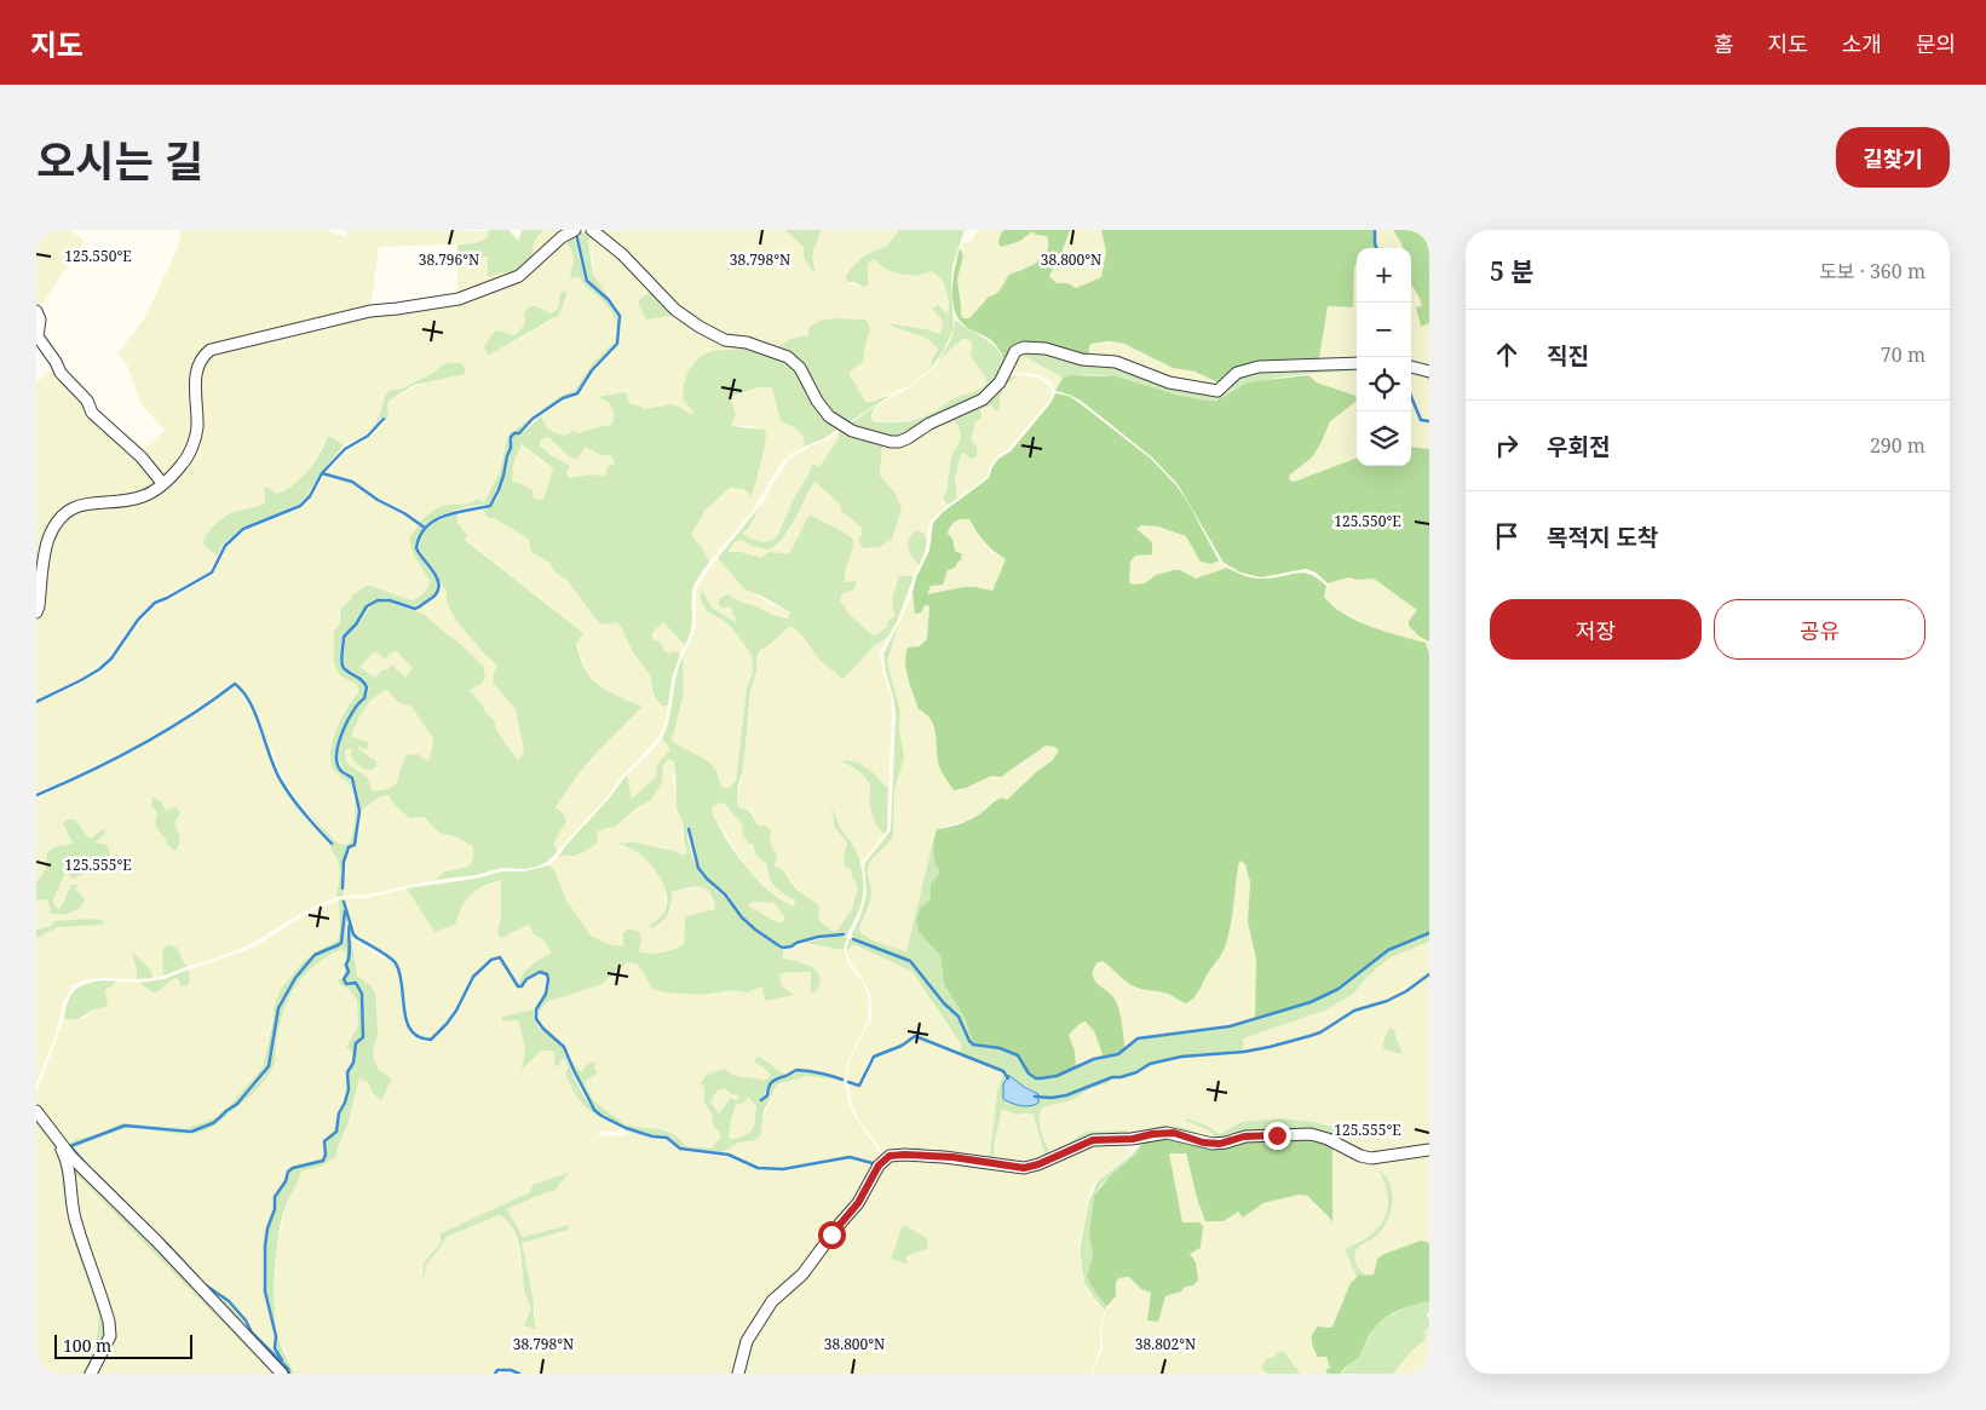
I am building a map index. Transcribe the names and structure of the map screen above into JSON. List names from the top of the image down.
{
  "scale_bar": "100 m",
  "page": {
    "header": "지도",
    "nav": [
      "홈",
      "지도",
      "소개",
      "문의"
    ],
    "title": "오시는 길",
    "buttons": [
      "길찾기",
      ["저장", "공유"]
    ],
    "heading": ["5 분", "도보 · 360 m"],
    "map_buttons": ["+", "−"],
    "list": [
      ["직진", "70 m"],
      ["우회전", "290 m"],
      "목적지 도착"
    ],
    "scale": "100 m"
  },
  "coordinates": [
    "125.550°E",
    "38.796°N",
    "38.798°N",
    "38.800°N",
    "125.555°E",
    "38.802°N"
  ]
}
